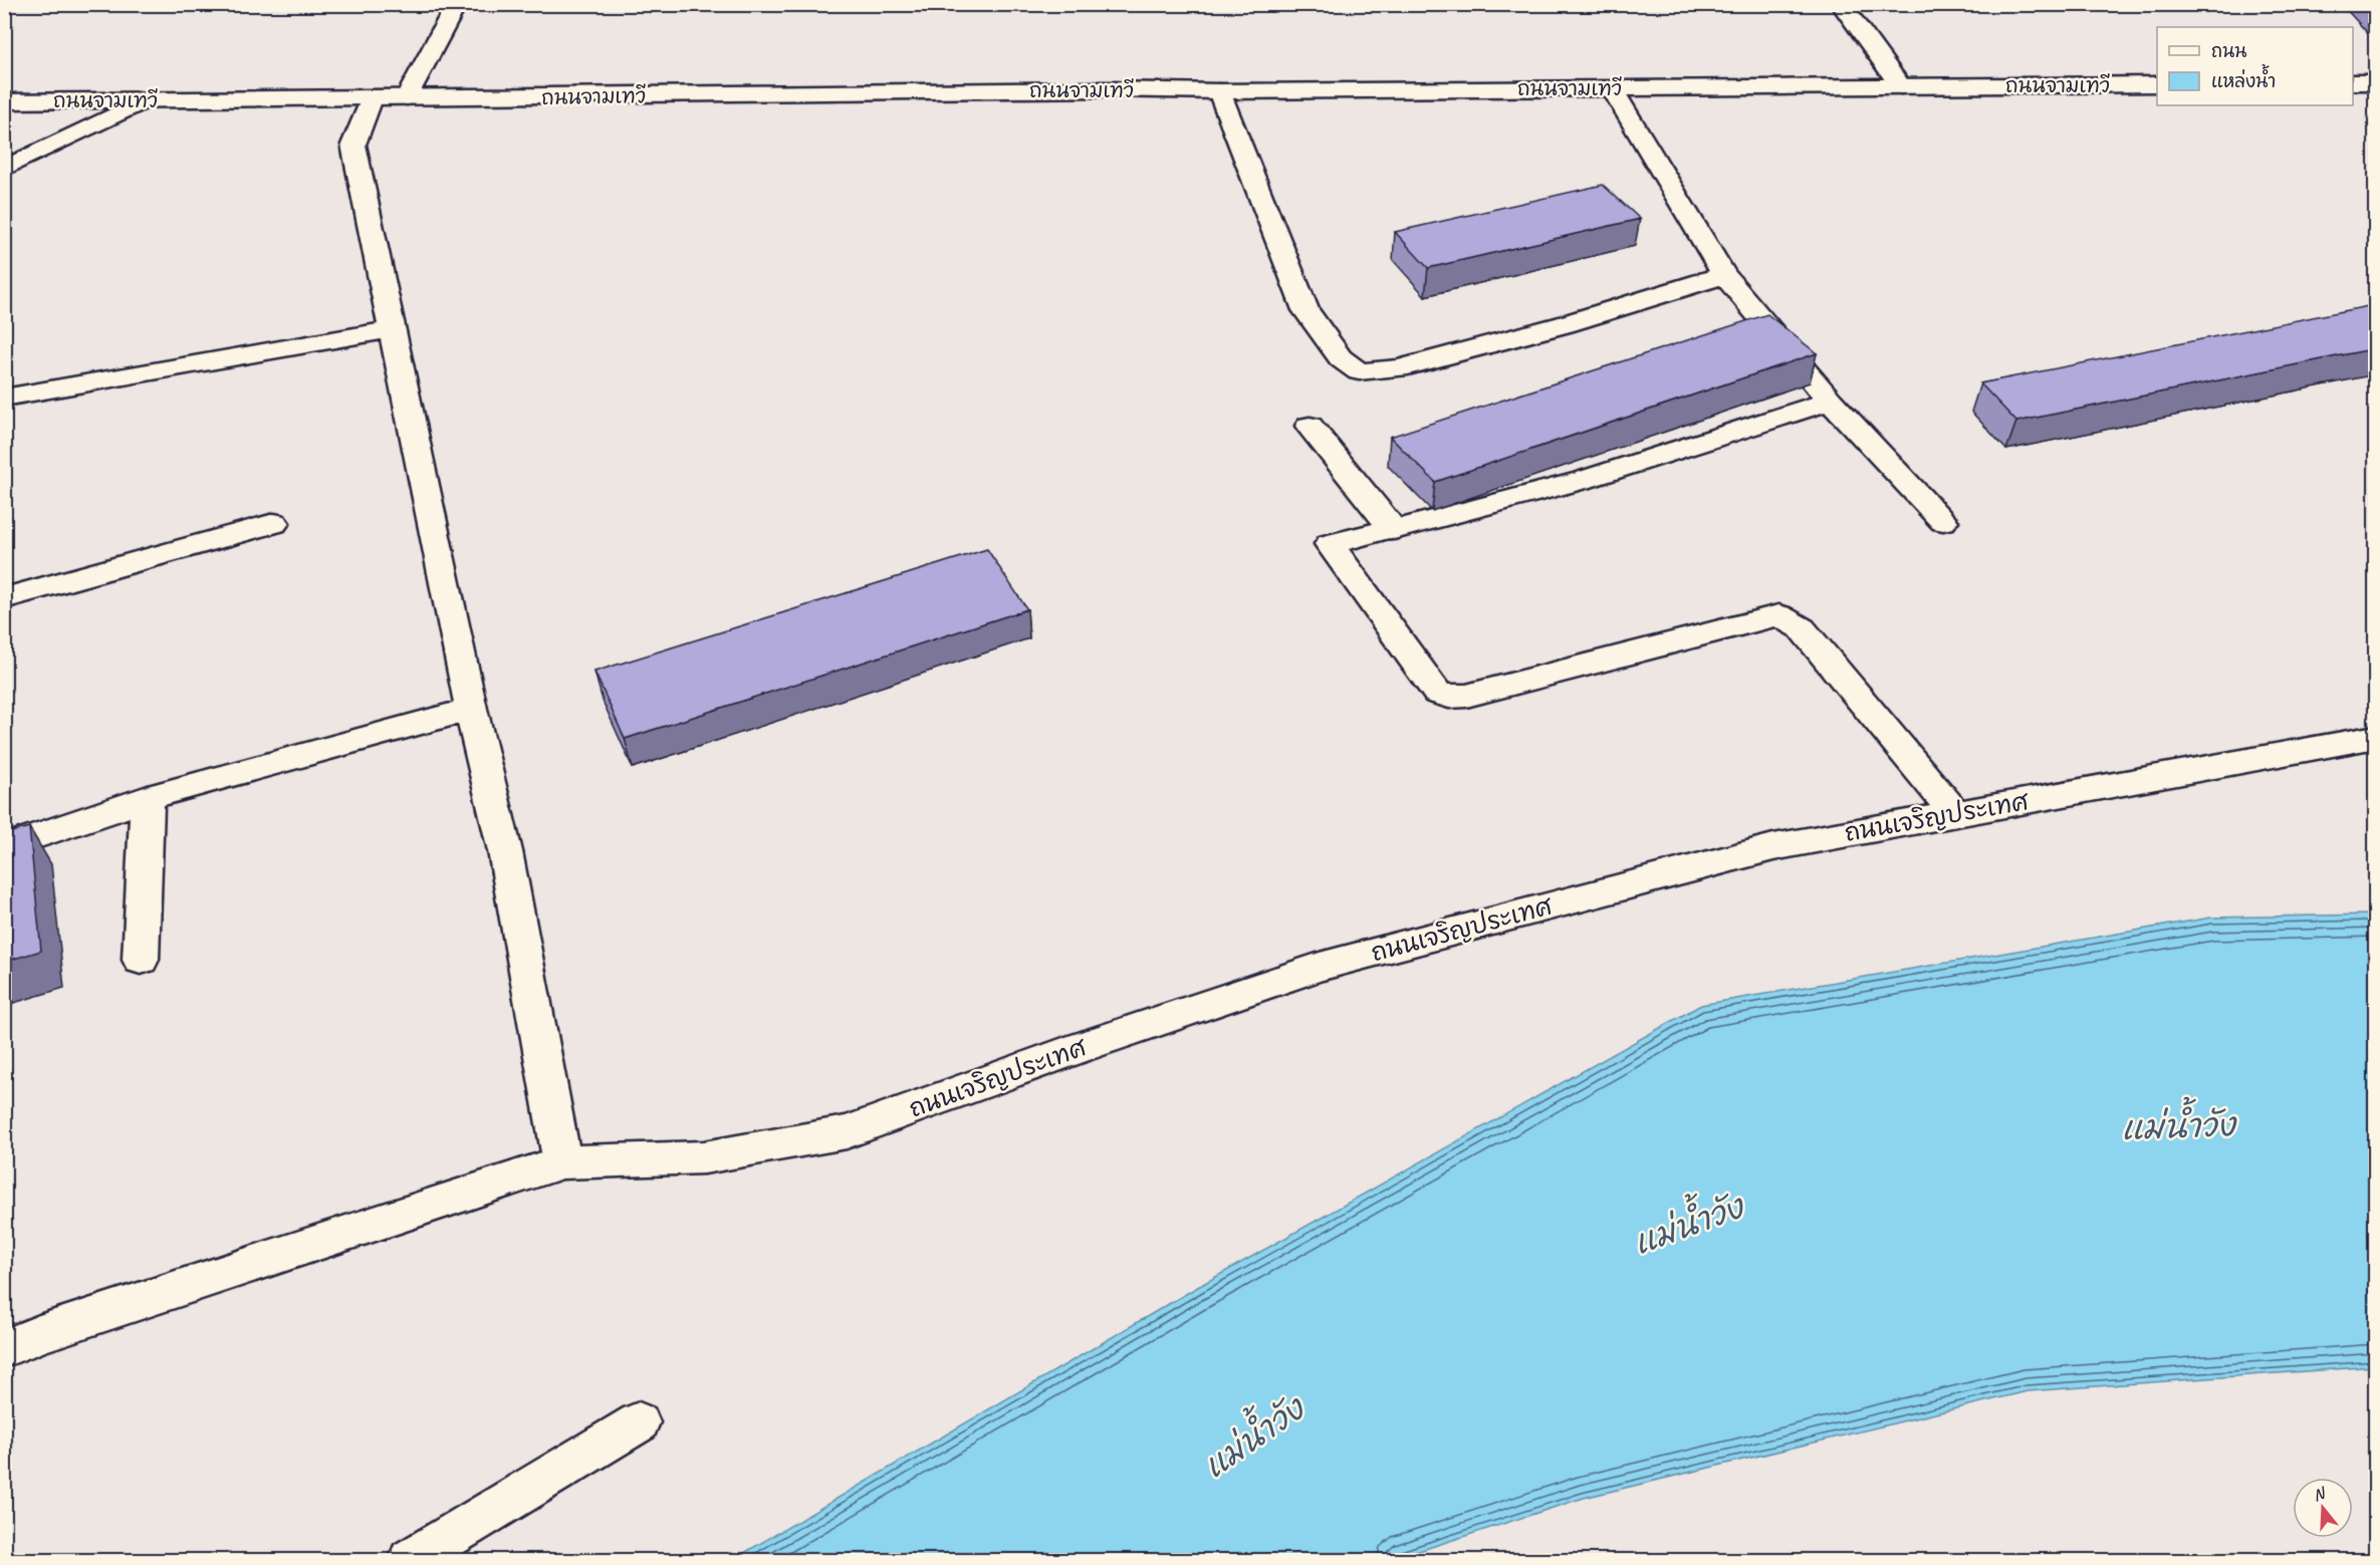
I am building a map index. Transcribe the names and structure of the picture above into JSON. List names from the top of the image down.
{
  "streets": {
    "street": ["ถนนจามเทวี", "ถนนเจริญประเทศ"]
  },
  "water": ["แม่น้ำวัง"],
  "legend": ["ถนน", "แหล่งน้ำ"],
  "north": "top"
}
